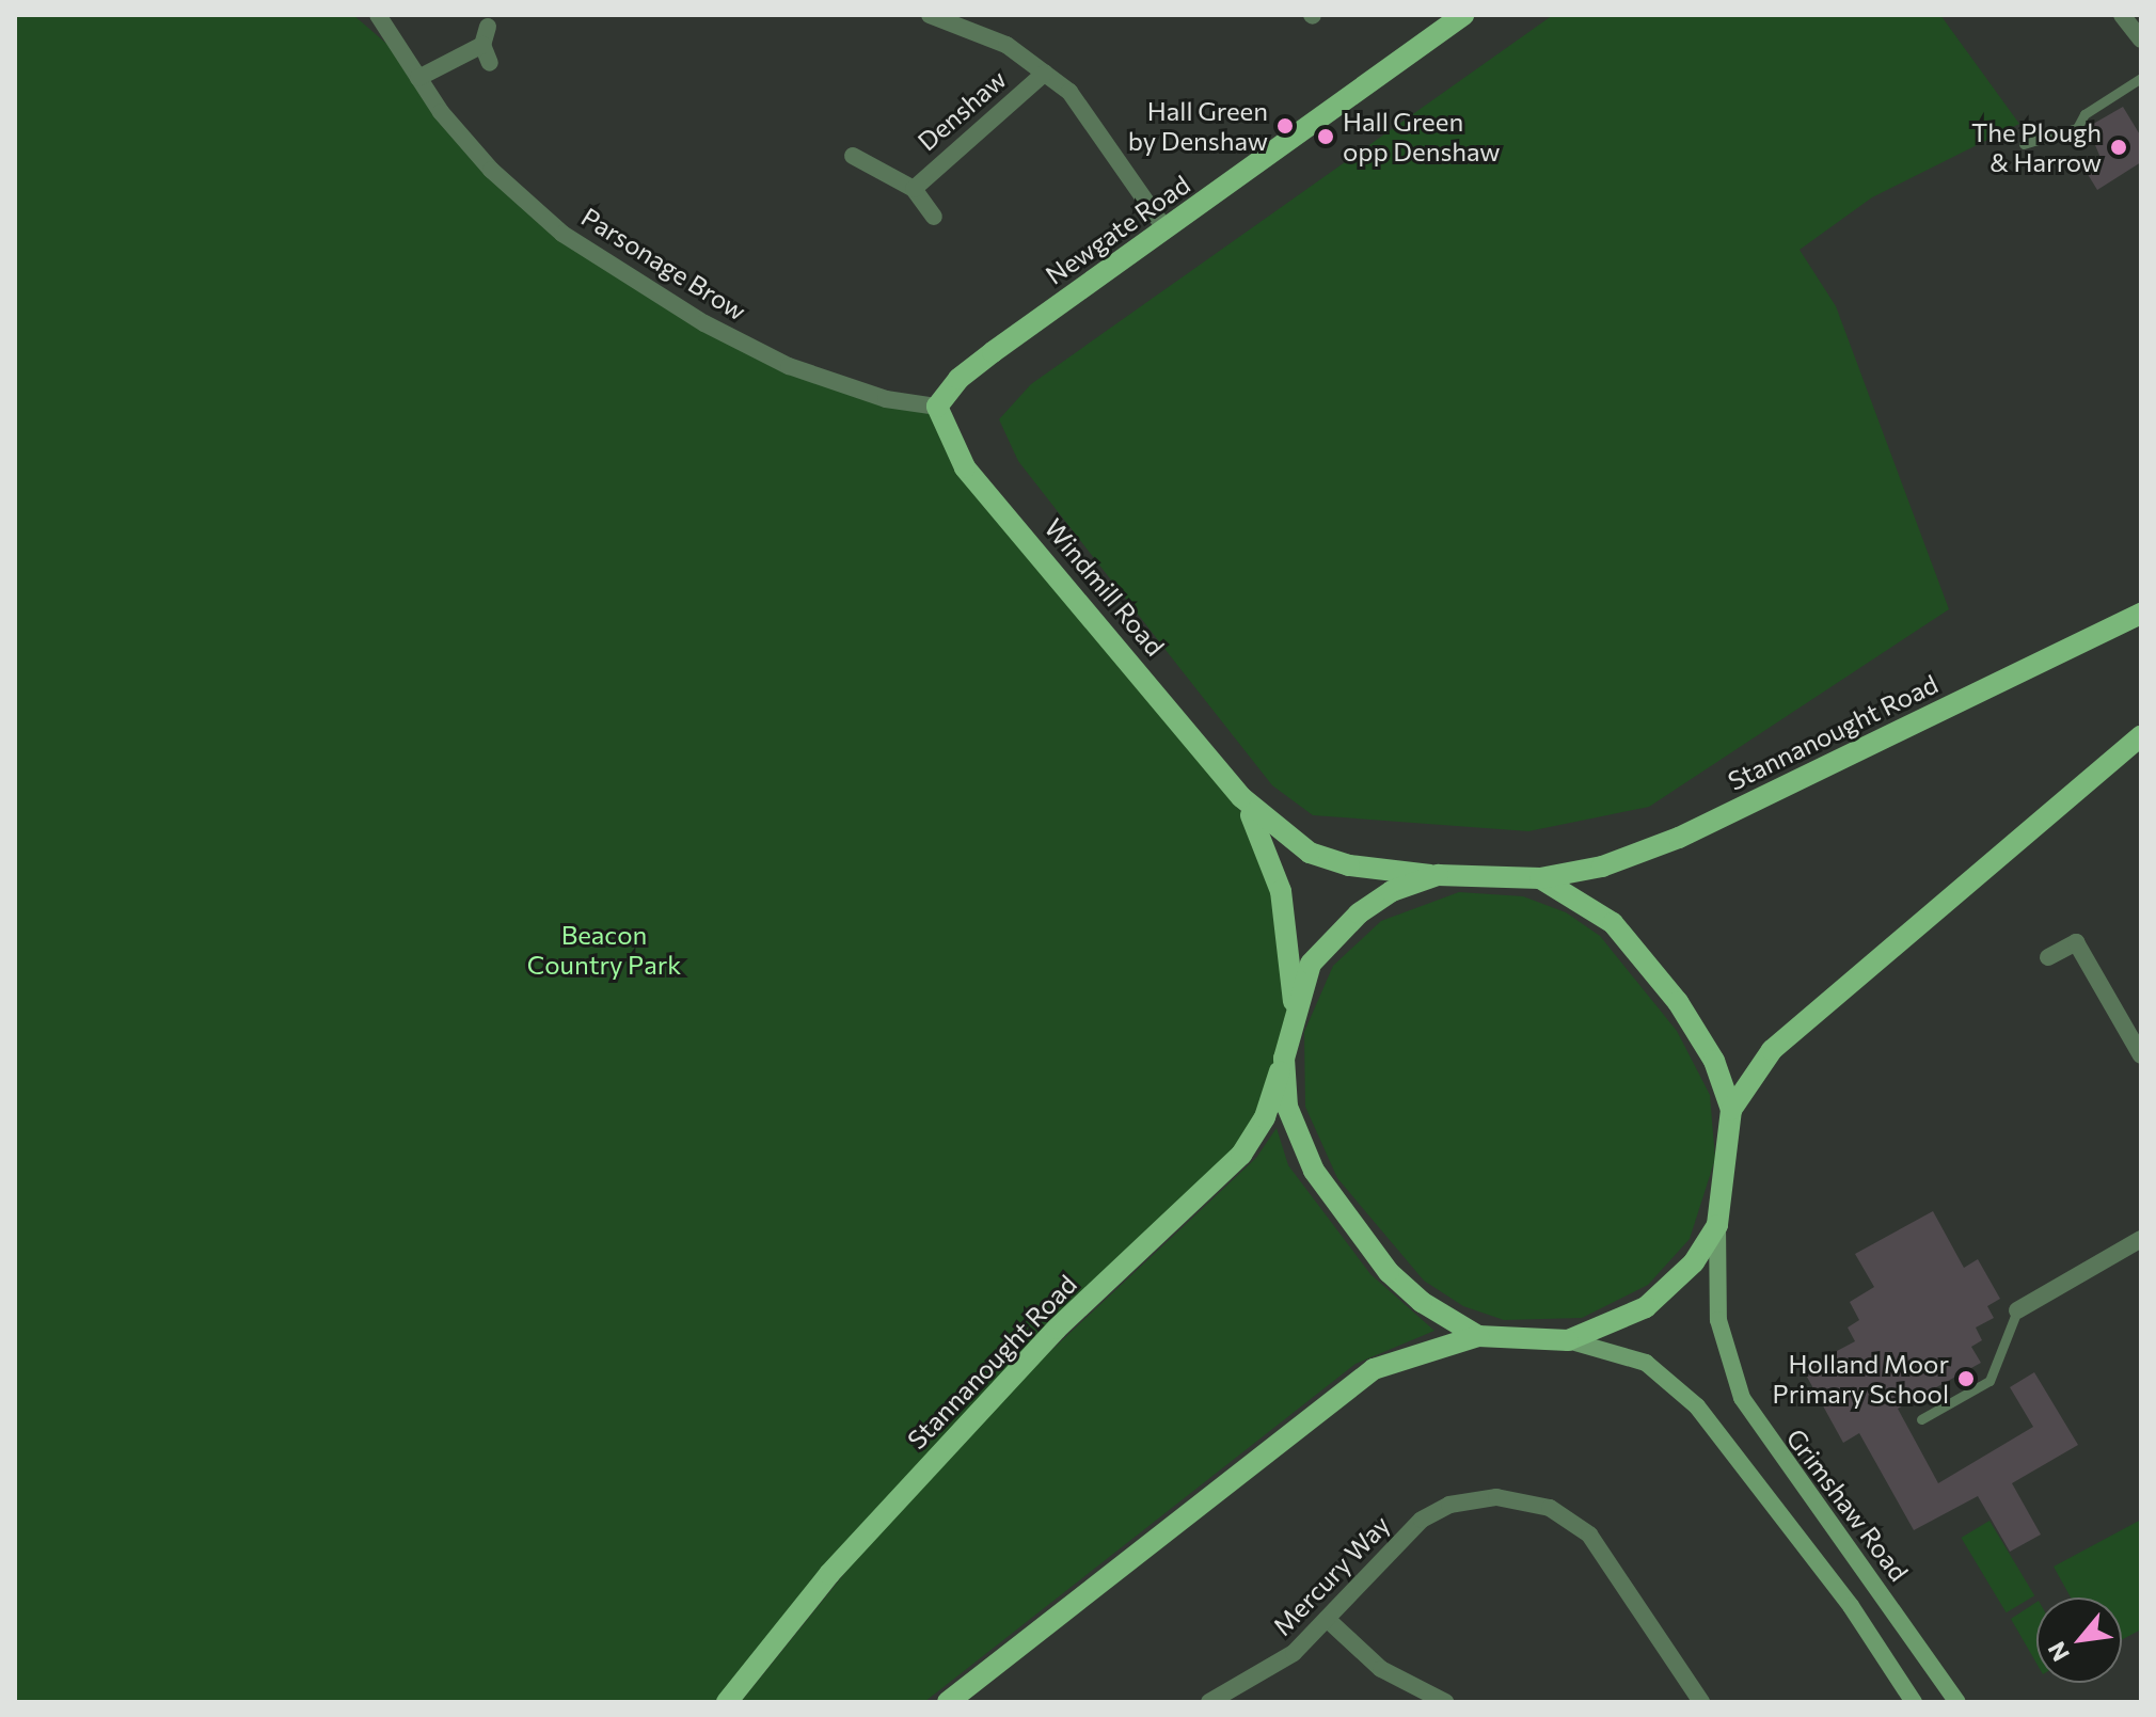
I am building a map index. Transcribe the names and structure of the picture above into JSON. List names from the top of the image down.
{
  "streets": {
    "main road": [
      "Newgate Road",
      "Windmill Road",
      "Stannanought Road",
      "Grimshaw Road"
    ],
    "street": ["Denshaw", "Parsonage Brow", "Mercury Way"]
  },
  "crossings": [
    ["Denshaw", "Newgate Road"],
    ["Newgate Road", "Parsonage Brow"],
    ["Newgate Road", "Windmill Road"],
    ["Parsonage Brow", "Windmill Road"],
    ["Windmill Road", "Stannanought Road"]
  ],
  "parks": ["Beacon Country Park"],
  "places": [
    "Hall Green by Denshaw",
    "Hall Green opp Denshaw",
    "The Plough & Harrow",
    "Holland Moor Primary School"
  ],
  "north": "bottom left"
}
